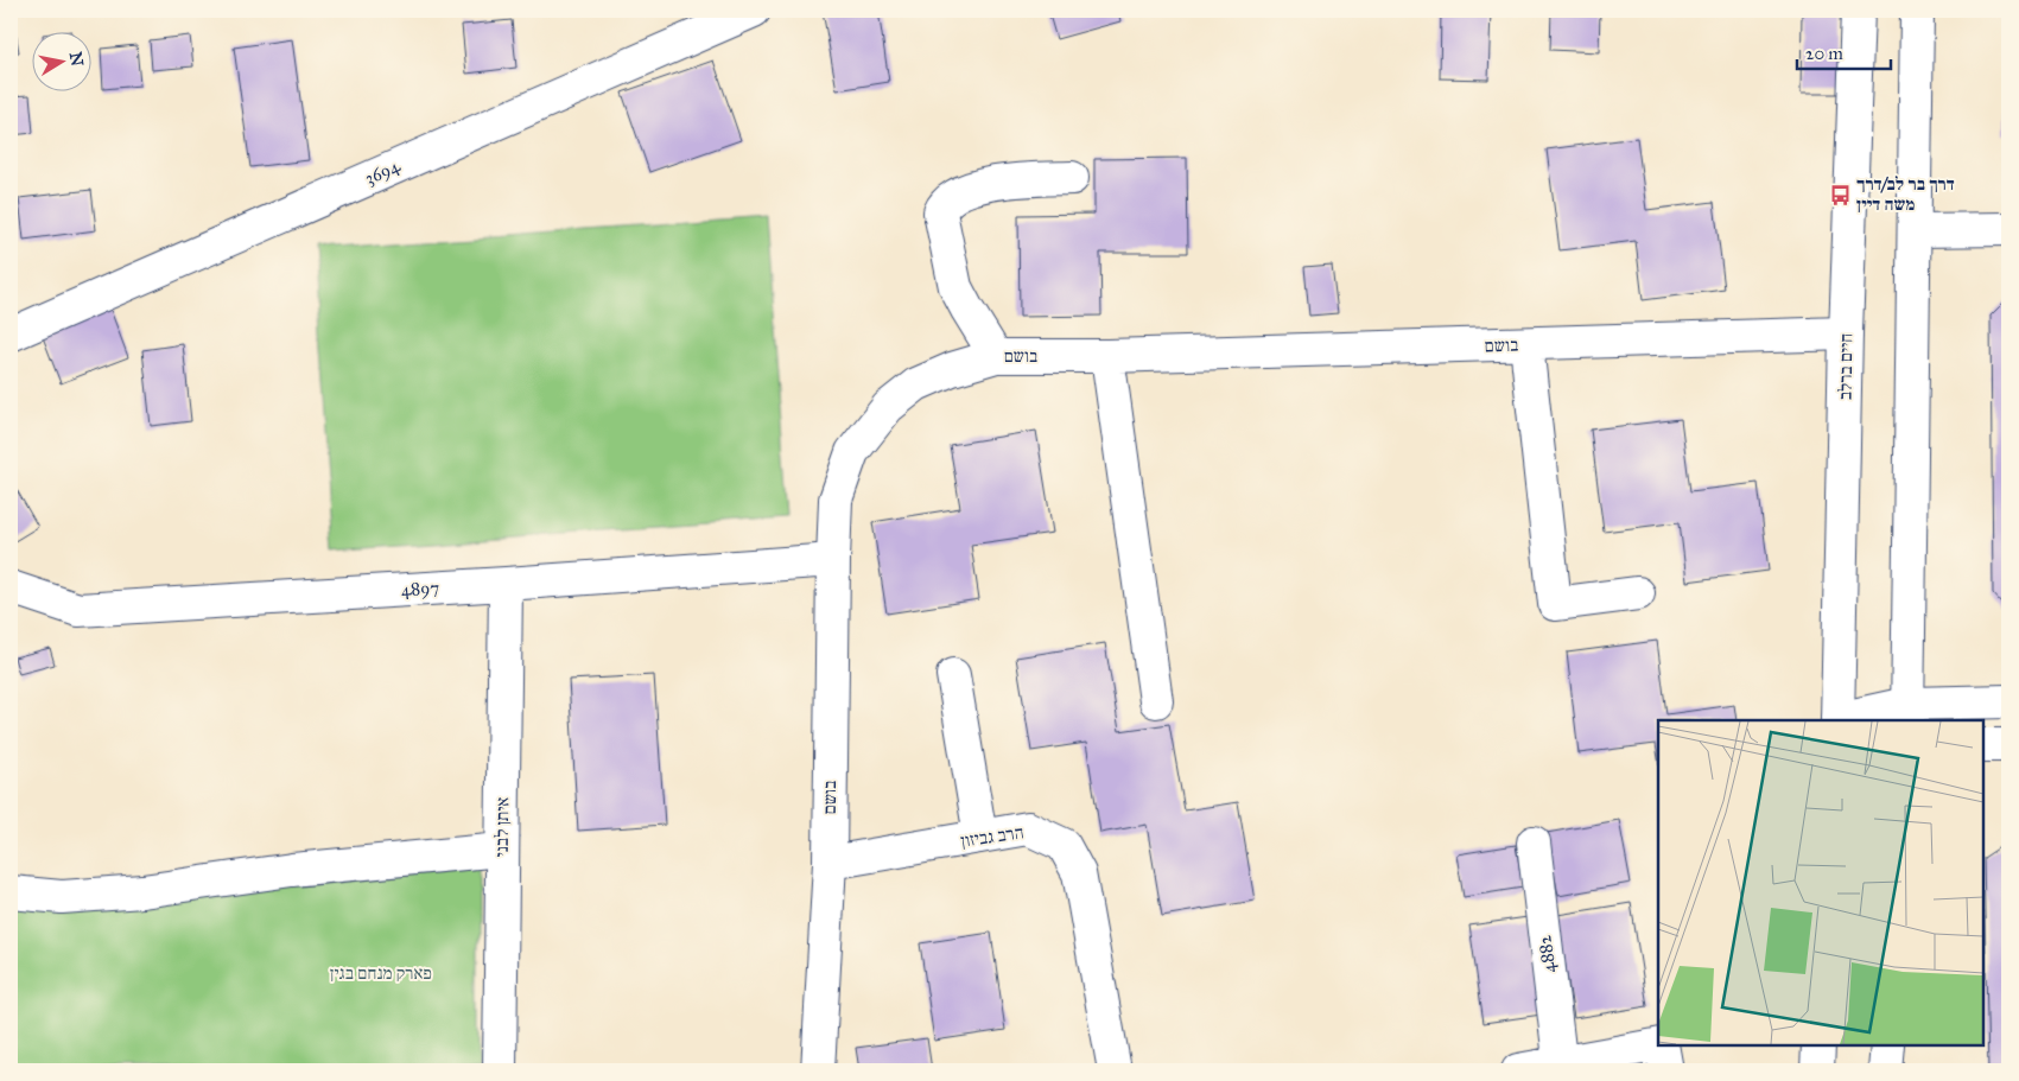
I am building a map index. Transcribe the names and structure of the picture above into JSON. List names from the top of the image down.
{
  "streets": {
    "street": [
      "3694",
      "בושם",
      "חיים ברלב",
      "4897",
      "איתן לבני",
      "הרב גביזון",
      "4882"
    ]
  },
  "crossings": [
    ["בושם", "חיים ברלב"],
    ["בושם", "4897"],
    ["בושם", "הרב גביזון"],
    ["4897", "איתן לבני"]
  ],
  "parks": ["פארק מנחם בגין"],
  "places": {
    "bus stop": ["דרך בר לב/דרך משה דיין"]
  },
  "scale_bar": "20 m",
  "north": "right"
}
